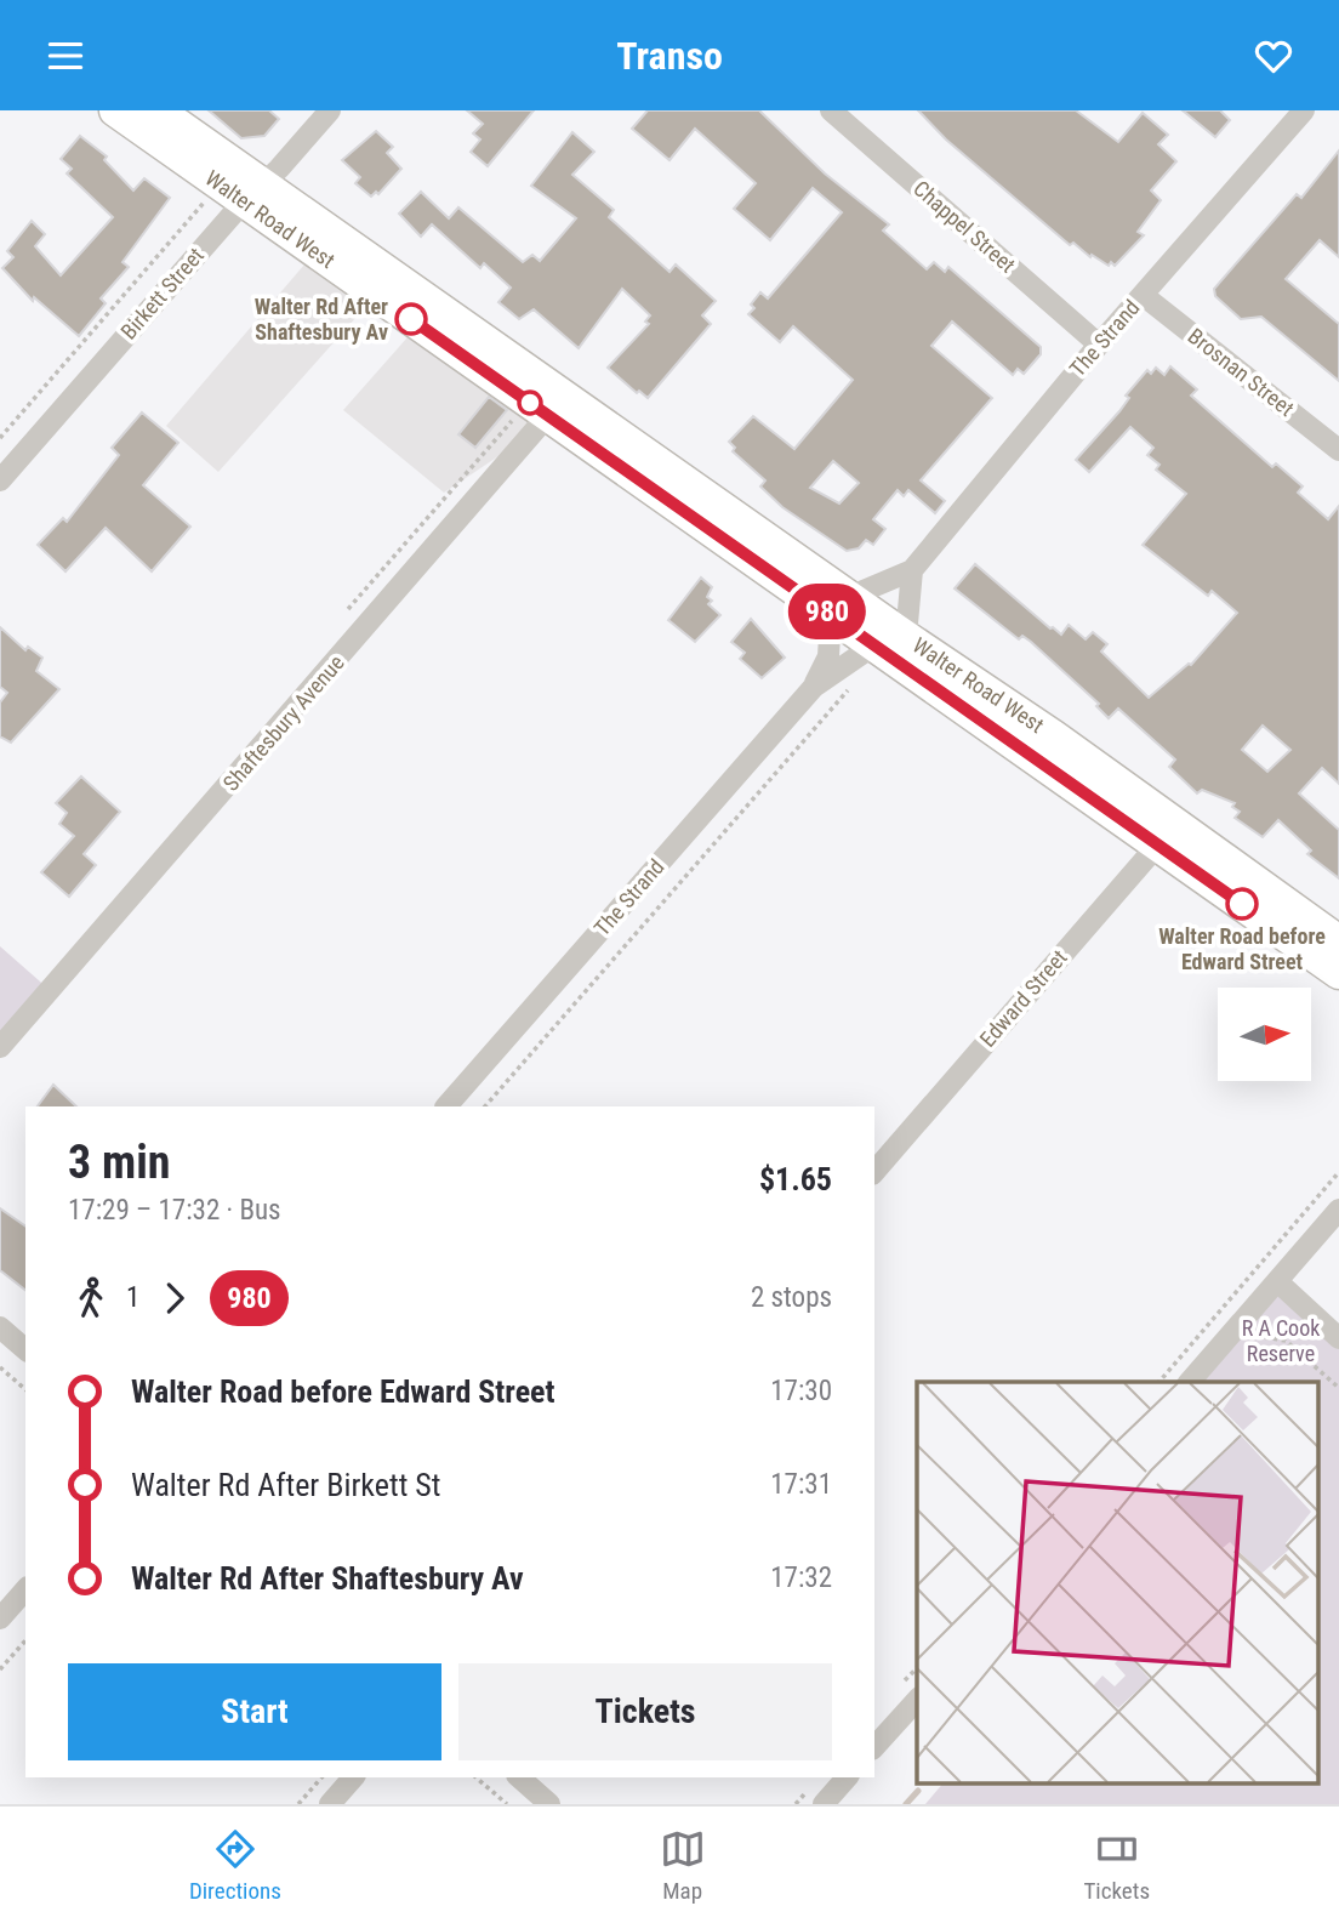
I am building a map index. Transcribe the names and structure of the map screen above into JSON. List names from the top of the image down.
{
  "streets": {
    "main road": ["Walter Road West"],
    "street": [
      "Chappel Street",
      "Birkett Street",
      "The Strand",
      "Brosnan Street",
      "Shaftesbury Avenue",
      "Edward Street"
    ]
  },
  "crossings": [
    ["Walter Road West", "Birkett Street"],
    ["Walter Road West", "The Strand"],
    ["Walter Road West", "Shaftesbury Avenue"],
    ["Walter Road West", "Edward Street"],
    ["Chappel Street", "The Strand"],
    ["The Strand", "Brosnan Street"]
  ],
  "parks": ["R A Cook Reserve"],
  "places": ["Walter Rd After Shaftesbury Av", "Walter Road before Edward Street"],
  "lines": ["bus line 980"],
  "north": "right",
  "page": {
    "header": "Transo",
    "on_map": "980",
    "heading": ["3 min", "17:29 – 17:32 · Bus", "$1.65"],
    "legs": ["1", "980", "2 stops"],
    "list": [
      {
        "name": "Walter Road before Edward Street",
        "value": "17:30"
      },
      {
        "name": "Walter Rd After Birkett St",
        "value": "17:31"
      },
      {
        "name": "Walter Rd After Shaftesbury Av",
        "value": "17:32"
      }
    ],
    "buttons": ["Start", "Tickets"],
    "tabs": ["Directions", "Map", "Tickets"]
  }
}
